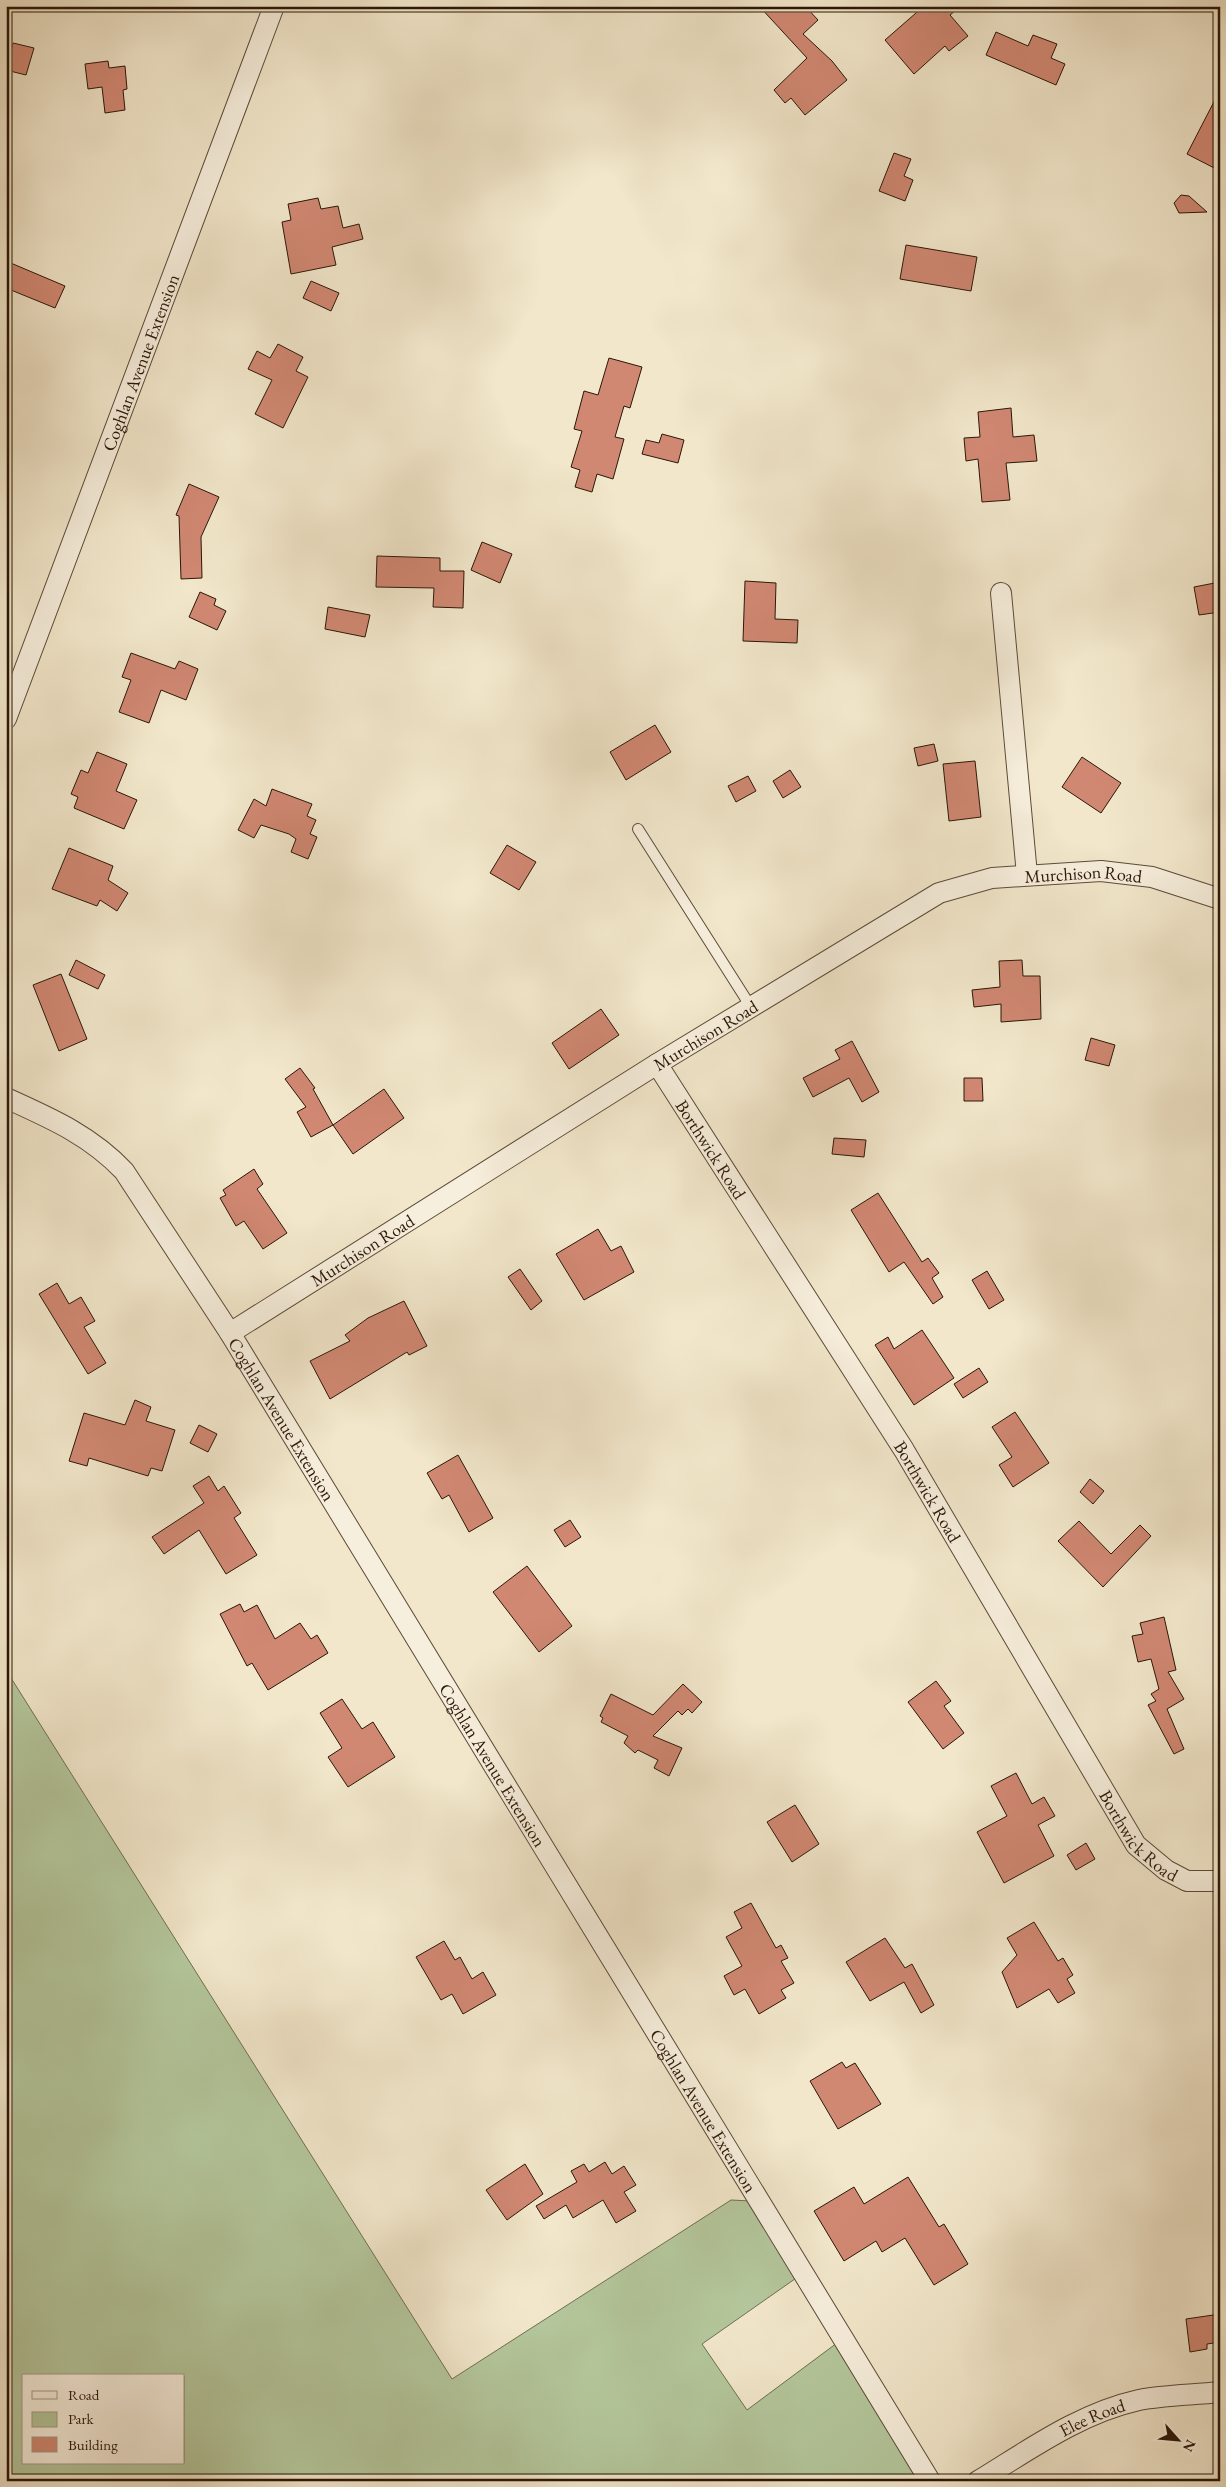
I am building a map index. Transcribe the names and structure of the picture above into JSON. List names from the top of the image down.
{
  "streets": {
    "street": [
      "Coghlan Avenue Extension",
      "Murchison Road",
      "Borthwick Road",
      "Elee Road"
    ]
  },
  "crossings": [
    ["Coghlan Avenue Extension", "Murchison Road"],
    ["Murchison Road", "Borthwick Road"]
  ],
  "legend": ["Road", "Park", "Building"],
  "north": "bottom right"
}
